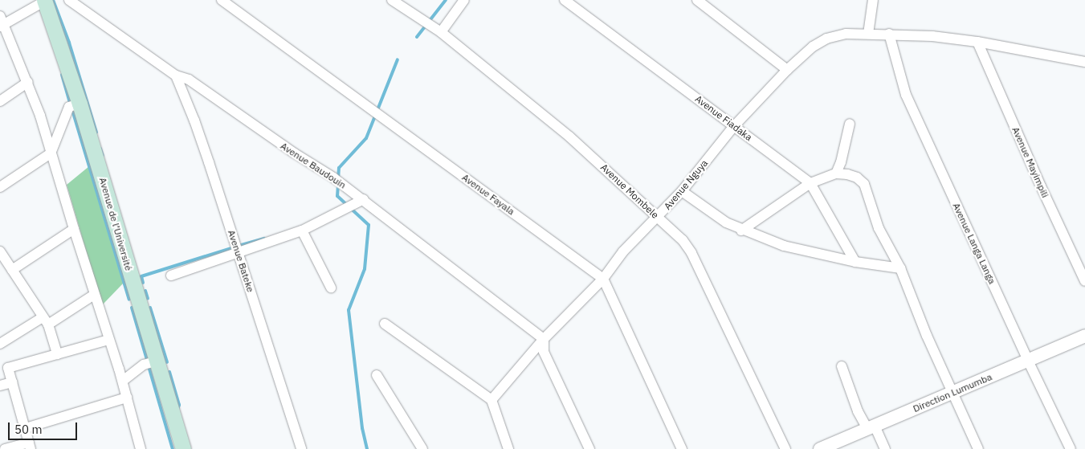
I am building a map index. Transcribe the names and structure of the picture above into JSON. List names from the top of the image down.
{
  "streets": {
    "main road": ["Avenue de l’Université"],
    "street": [
      "Avenue Fiadaka",
      "Avenue Mayimpili",
      "Avenue Baudouin",
      "Avenue Nguya",
      "Avenue Mombele",
      "Avenue Fayala",
      "Avenue Langa Langa",
      "Avenue Bateke",
      "Direction Lumumba"
    ]
  },
  "crossings": [
    ["Avenue Fiadaka", "Avenue Nguya"],
    ["Avenue Mayimpili", "Avenue Nguya"],
    ["Avenue Baudouin", "Avenue Nguya"],
    ["Avenue Baudouin", "Avenue Bateke"],
    ["Avenue Nguya", "Avenue Mombele"],
    ["Avenue Nguya", "Avenue Fayala"],
    ["Avenue Nguya", "Avenue Langa Langa"],
    ["Avenue Langa Langa", "Direction Lumumba"]
  ],
  "scale_bar": "50 m"
}
